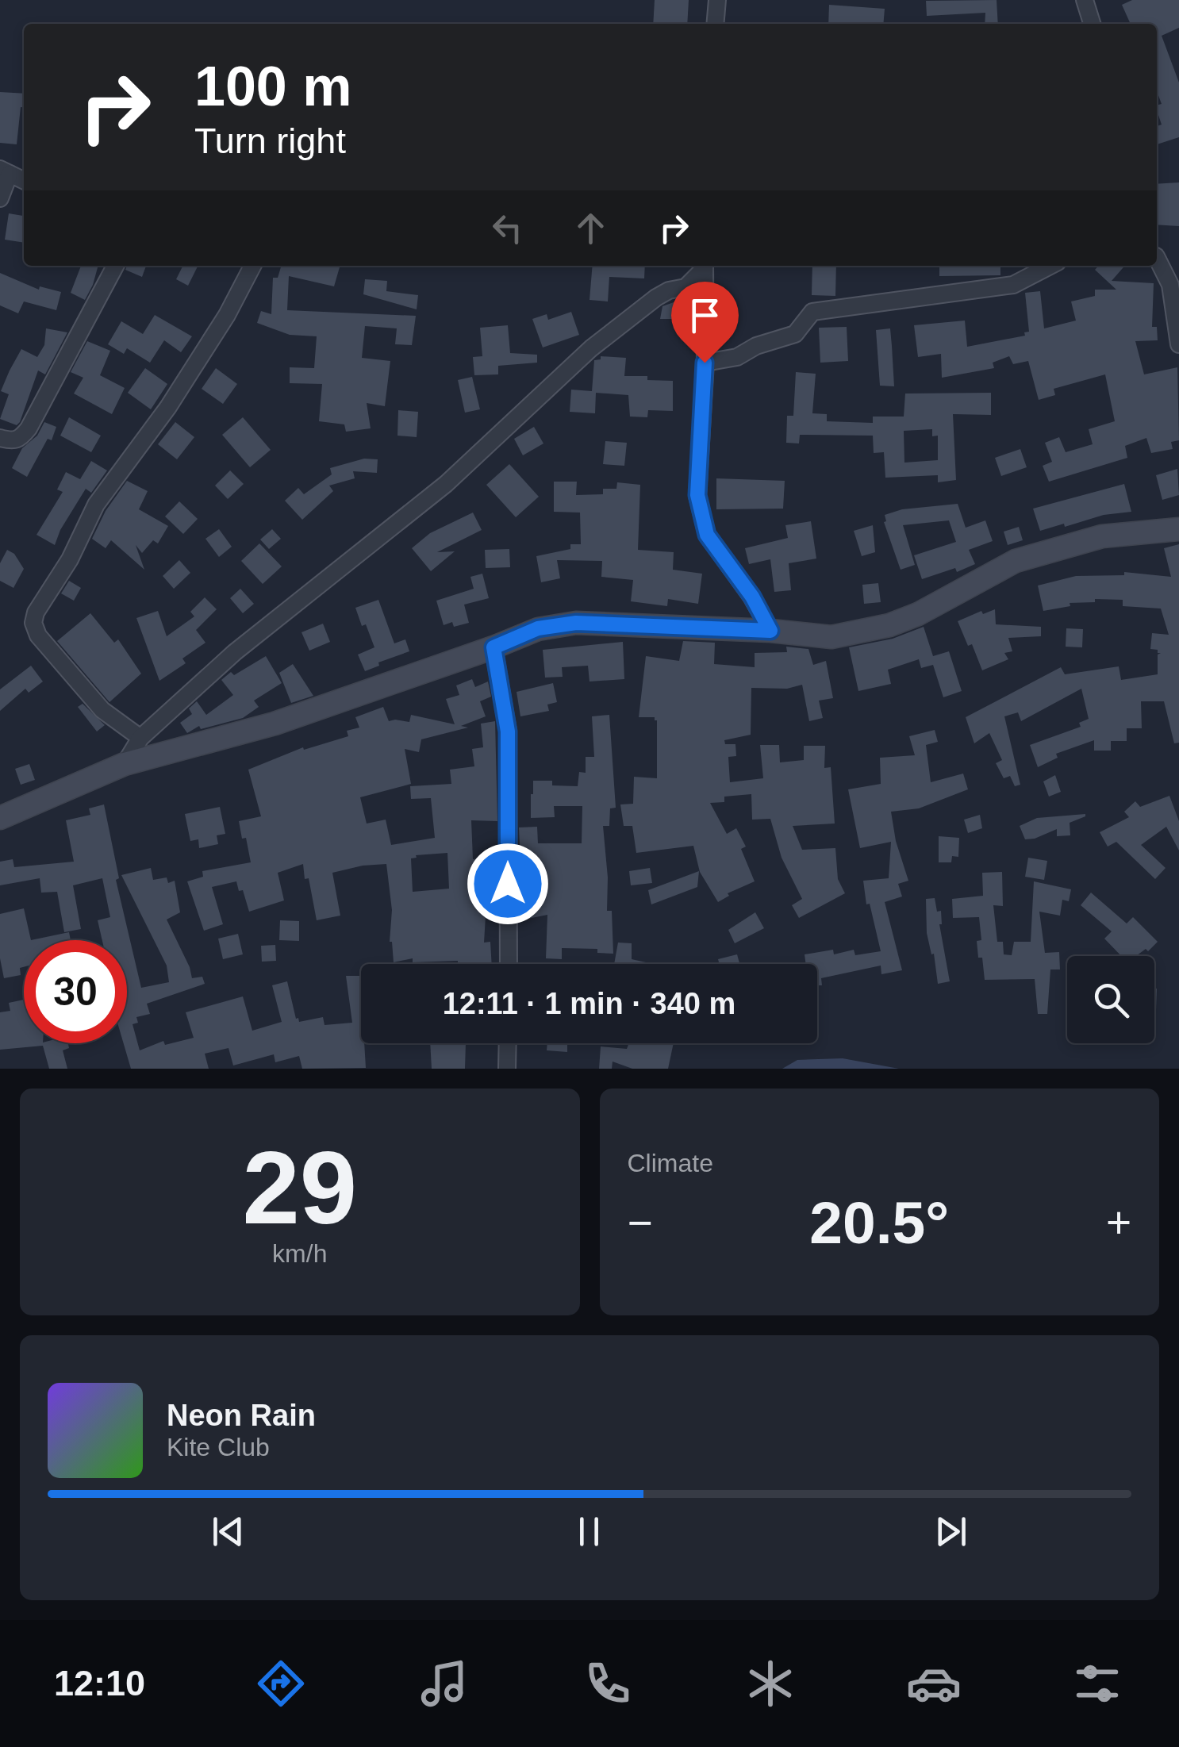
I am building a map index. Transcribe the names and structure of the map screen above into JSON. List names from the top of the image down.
{
  "page": {
    "turn": ["100 m", "Turn right"],
    "limit": "30",
    "trip": "12:11 · 1 min · 340 m",
    "tile": [
      ["29", "km/h"],
      "Climate"
    ],
    "heat": ["−", "20.5°", "+"],
    "song": ["Neon Rain", "Kite Club"],
    "tabs": "12:10"
  }
}
